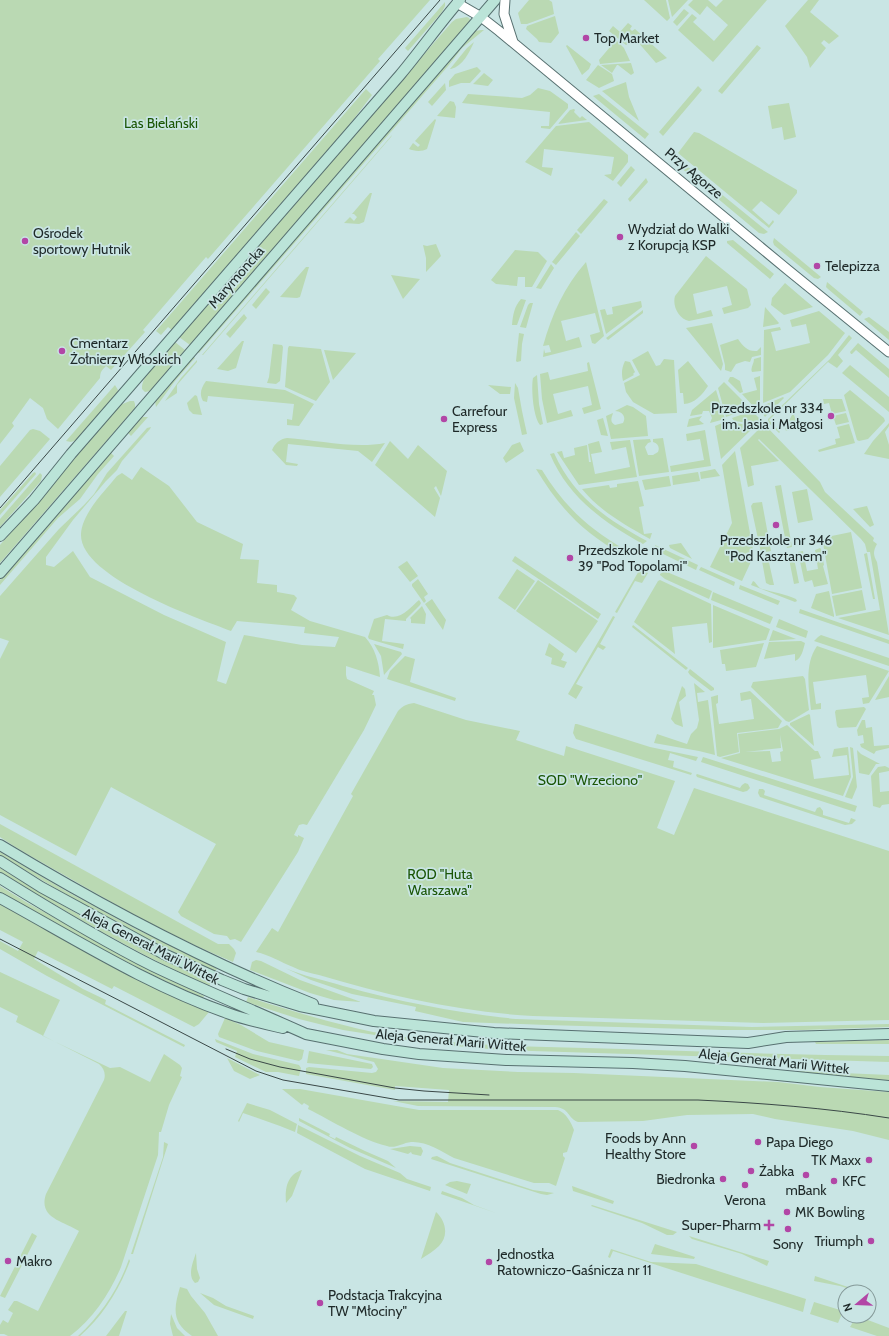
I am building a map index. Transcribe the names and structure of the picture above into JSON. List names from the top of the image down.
{
  "streets": {
    "main road": ["Marymoncka", "Aleja Generał Marii Wittek"],
    "street": ["Przy Agorze"]
  },
  "crossings": [
    ["Przy Agorze", "Marymoncka"]
  ],
  "parks": ["Las Bielański", "SOD \"Wrzeciono\"", "ROD \"Huta Warszawa\""],
  "places": {
    "other": [
      "Top Market",
      "Wydział do Walki z Korupcją KSP",
      "Ośrodek sportowy Hutnik",
      "Telepizza",
      "Cmentarz Żołnierzy Włoskich",
      "Przedszkole nr 334 im. Jasia i Małgosi",
      "Carrefour Express",
      "Przedszkole nr 346 \"Pod Kasztanem\"",
      "Przedszkole nr 39 \"Pod Topolami\"",
      "Papa Diego",
      "Foods by Ann Healthy Store",
      "TK Maxx",
      "Żabka",
      "mBank",
      "Biedronka",
      "KFC",
      "Verona",
      "MK Bowling",
      "Sony",
      "Triumph",
      "Makro",
      "Jednostka Ratowniczo-Gaśnicza nr 11",
      "Podstacja Trakcyjna TW \"Młociny\""
    ],
    "health": ["Super-Pharm"]
  },
  "north": "left"
}
